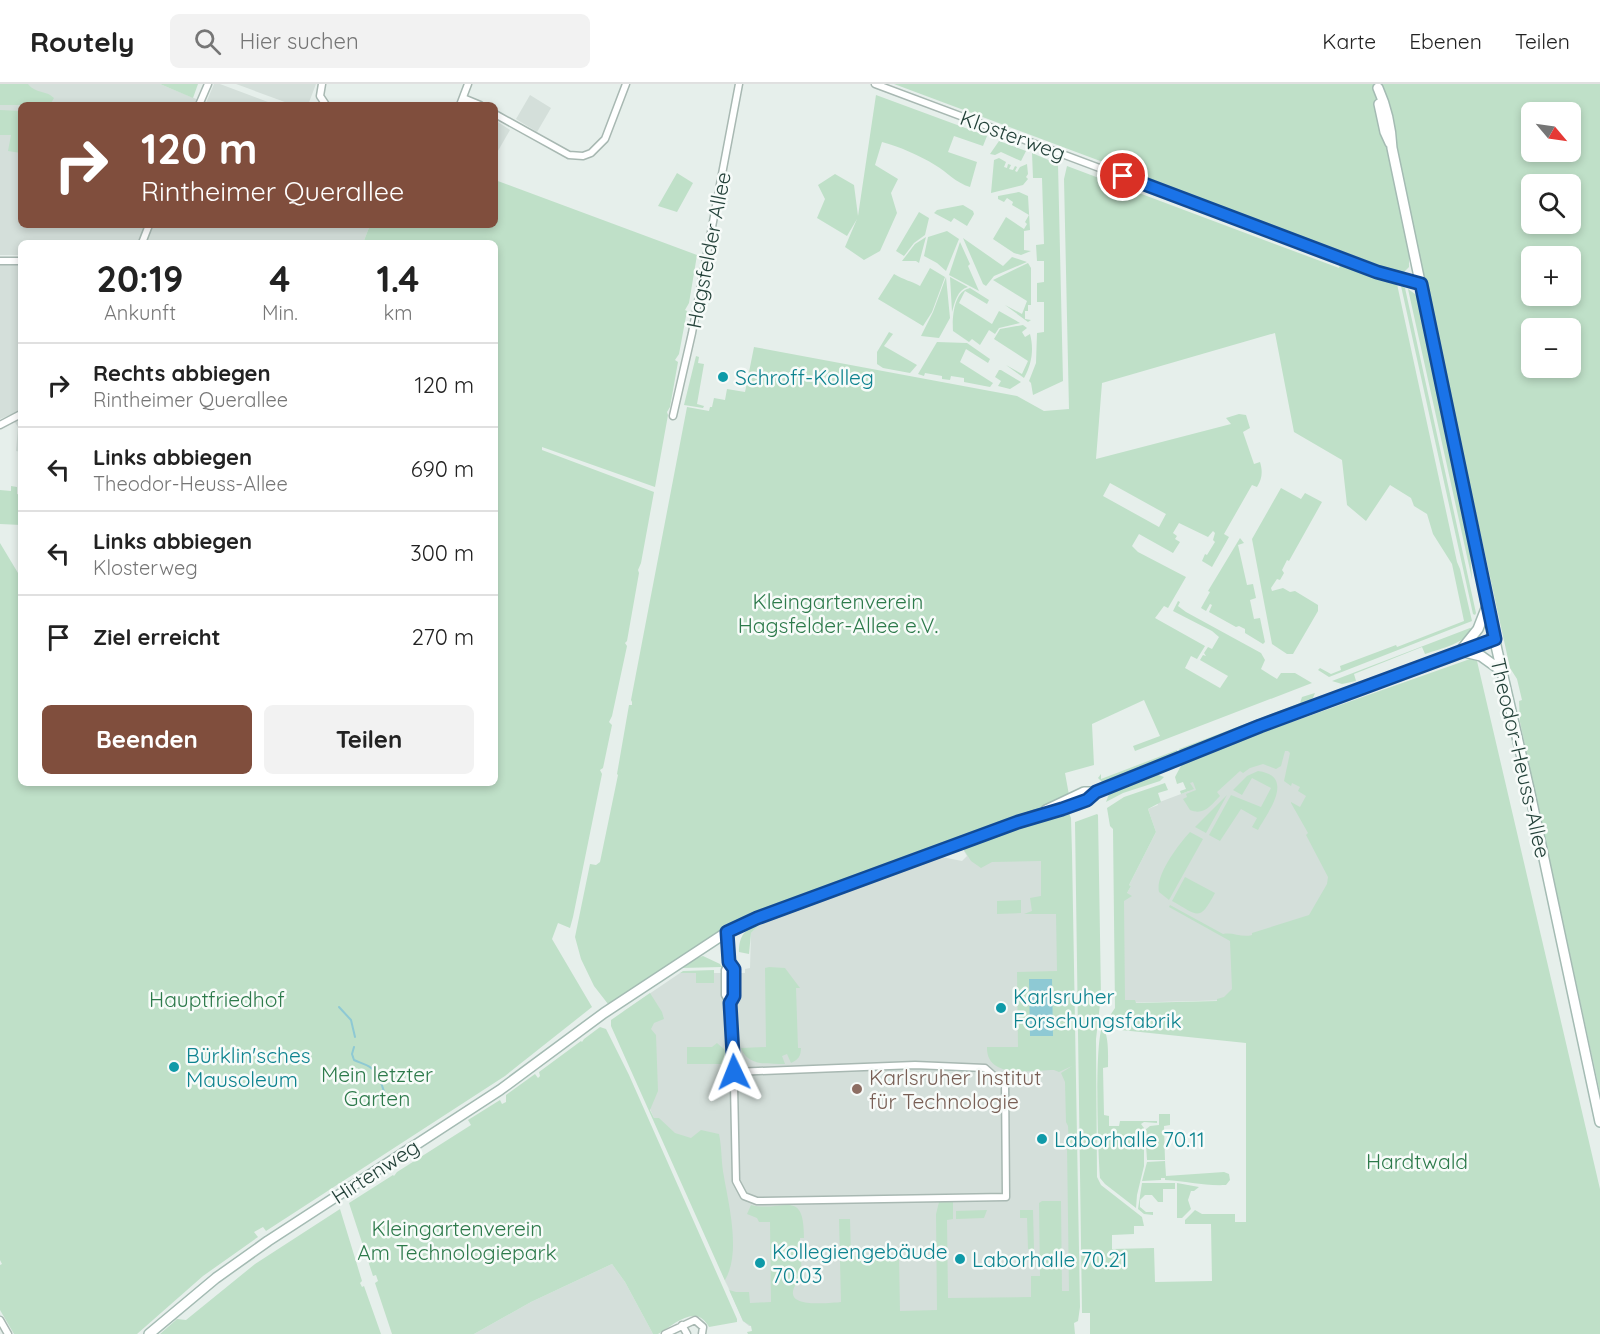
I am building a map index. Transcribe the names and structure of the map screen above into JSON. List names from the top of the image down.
{
  "streets": {
    "street": [
      "Klosterweg",
      "Hagsfelder Allee",
      "Theodor-Heuss-Allee",
      "Hirtenweg"
    ]
  },
  "crossings": [
    ["Klosterweg", "Theodor-Heuss-Allee"],
    ["Theodor-Heuss-Allee", "Hirtenweg"]
  ],
  "parks": [
    "Kleingartenverein Hagsfelder-Allee e.V.",
    "Hauptfriedhof",
    "Mein letzter Garten",
    "Hardtwald",
    "Kleingartenverein Am Technologiepark"
  ],
  "places": [
    "Schroff-Kolleg",
    "Karlsruher Forschungsfabrik",
    "Bürklin'sches Mausoleum",
    "Karlsruher Institut für Technologie",
    "Laborhalle 70.11",
    "Laborhalle 70.21",
    "Kollegiengebäude 70.03"
  ],
  "north": "bottom right",
  "page": {
    "header": "Routely",
    "search": "Hier suchen",
    "nav": ["Karte", "Ebenen", "Teilen"],
    "map_buttons": ["+", "−"],
    "turn": ["120 m", "Rintheimer Querallee"],
    "eta": [
      "20:19",
      "Ankunft",
      "4",
      "Min.",
      "1.4",
      "km"
    ],
    "list": [
      {
        "name": "Rechts abbiegen",
        "note": "Rintheimer Querallee",
        "value": "120 m"
      },
      {
        "name": "Links abbiegen",
        "note": "Theodor-Heuss-Allee",
        "value": "690 m"
      },
      {
        "name": "Links abbiegen",
        "note": "Klosterweg",
        "value": "300 m"
      },
      {
        "name": "Ziel erreicht",
        "value": "270 m"
      }
    ],
    "buttons": ["Beenden", "Teilen"]
  }
}
